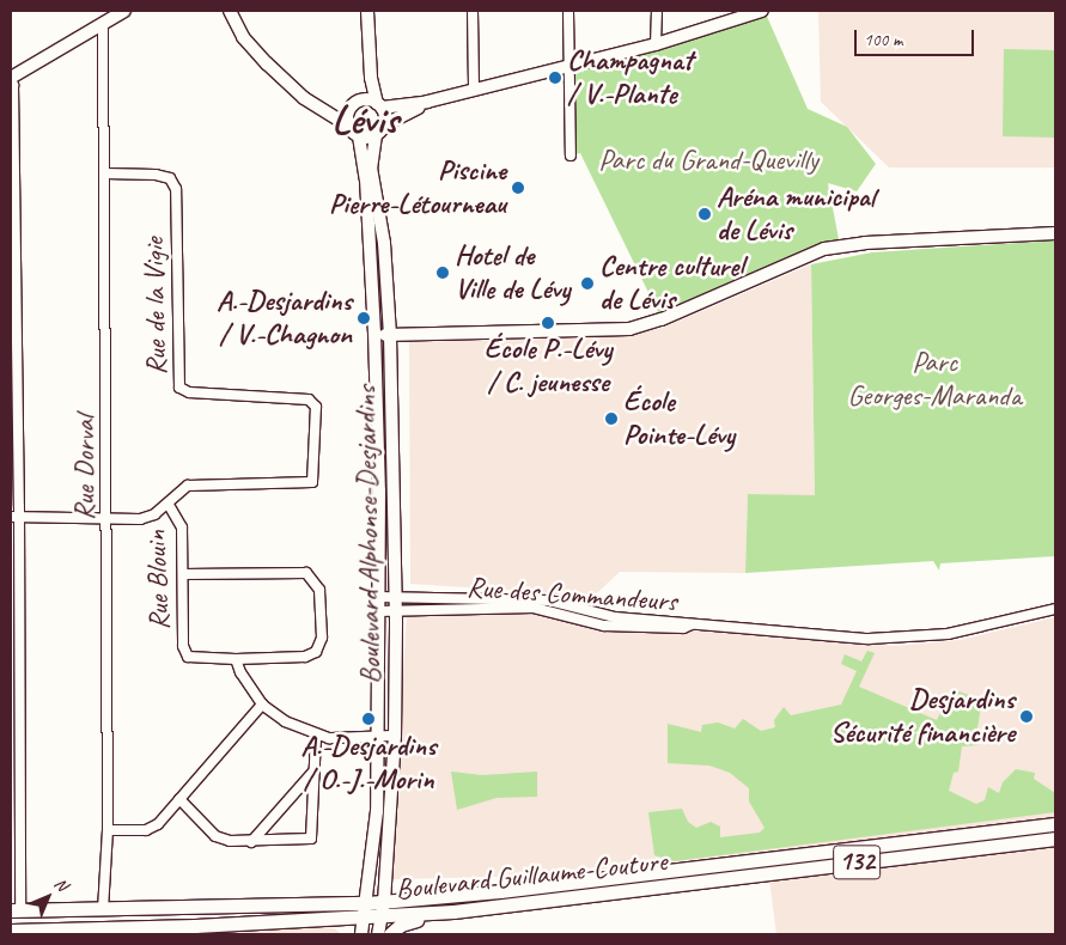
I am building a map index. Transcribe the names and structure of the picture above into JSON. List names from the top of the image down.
{
  "streets": {
    "main road": ["Boulevard Alphonse-Desjardins", "132", "Boulevard Guillaume-Couture"],
    "street": [
      "Rue de la Vigie",
      "Rue Dorval",
      "Rue Blouin",
      "Rue des Commandeurs"
    ]
  },
  "crossings": [
    ["Rue de la Vigie", "Rue Dorval"],
    ["Rue de la Vigie", "Rue Blouin"],
    ["Rue Dorval", "Boulevard Guillaume-Couture"],
    ["Boulevard Alphonse-Desjardins", "Rue des Commandeurs"],
    ["Boulevard Alphonse-Desjardins", "Boulevard Guillaume-Couture"]
  ],
  "districts": ["Lévis"],
  "parks": ["Parc du Grand-Quevilly", "Parc Georges-Maranda"],
  "places": [
    "Champagnat / V.-Plante",
    "Piscine Pierre-Létourneau",
    "Aréna municipal de Lévis",
    "Hotel de Ville de Lévy",
    "Centre culturel de Lévis",
    "A.-Desjardins / V.-Chagnon",
    "École P.-Lévy / C. jeunesse",
    "École Pointe-Lévy",
    "Desjardins Sécurité financière",
    "A.-Desjardins / O.-J.-Morin"
  ],
  "scale_bar": "100 m",
  "north": "top right"
}
